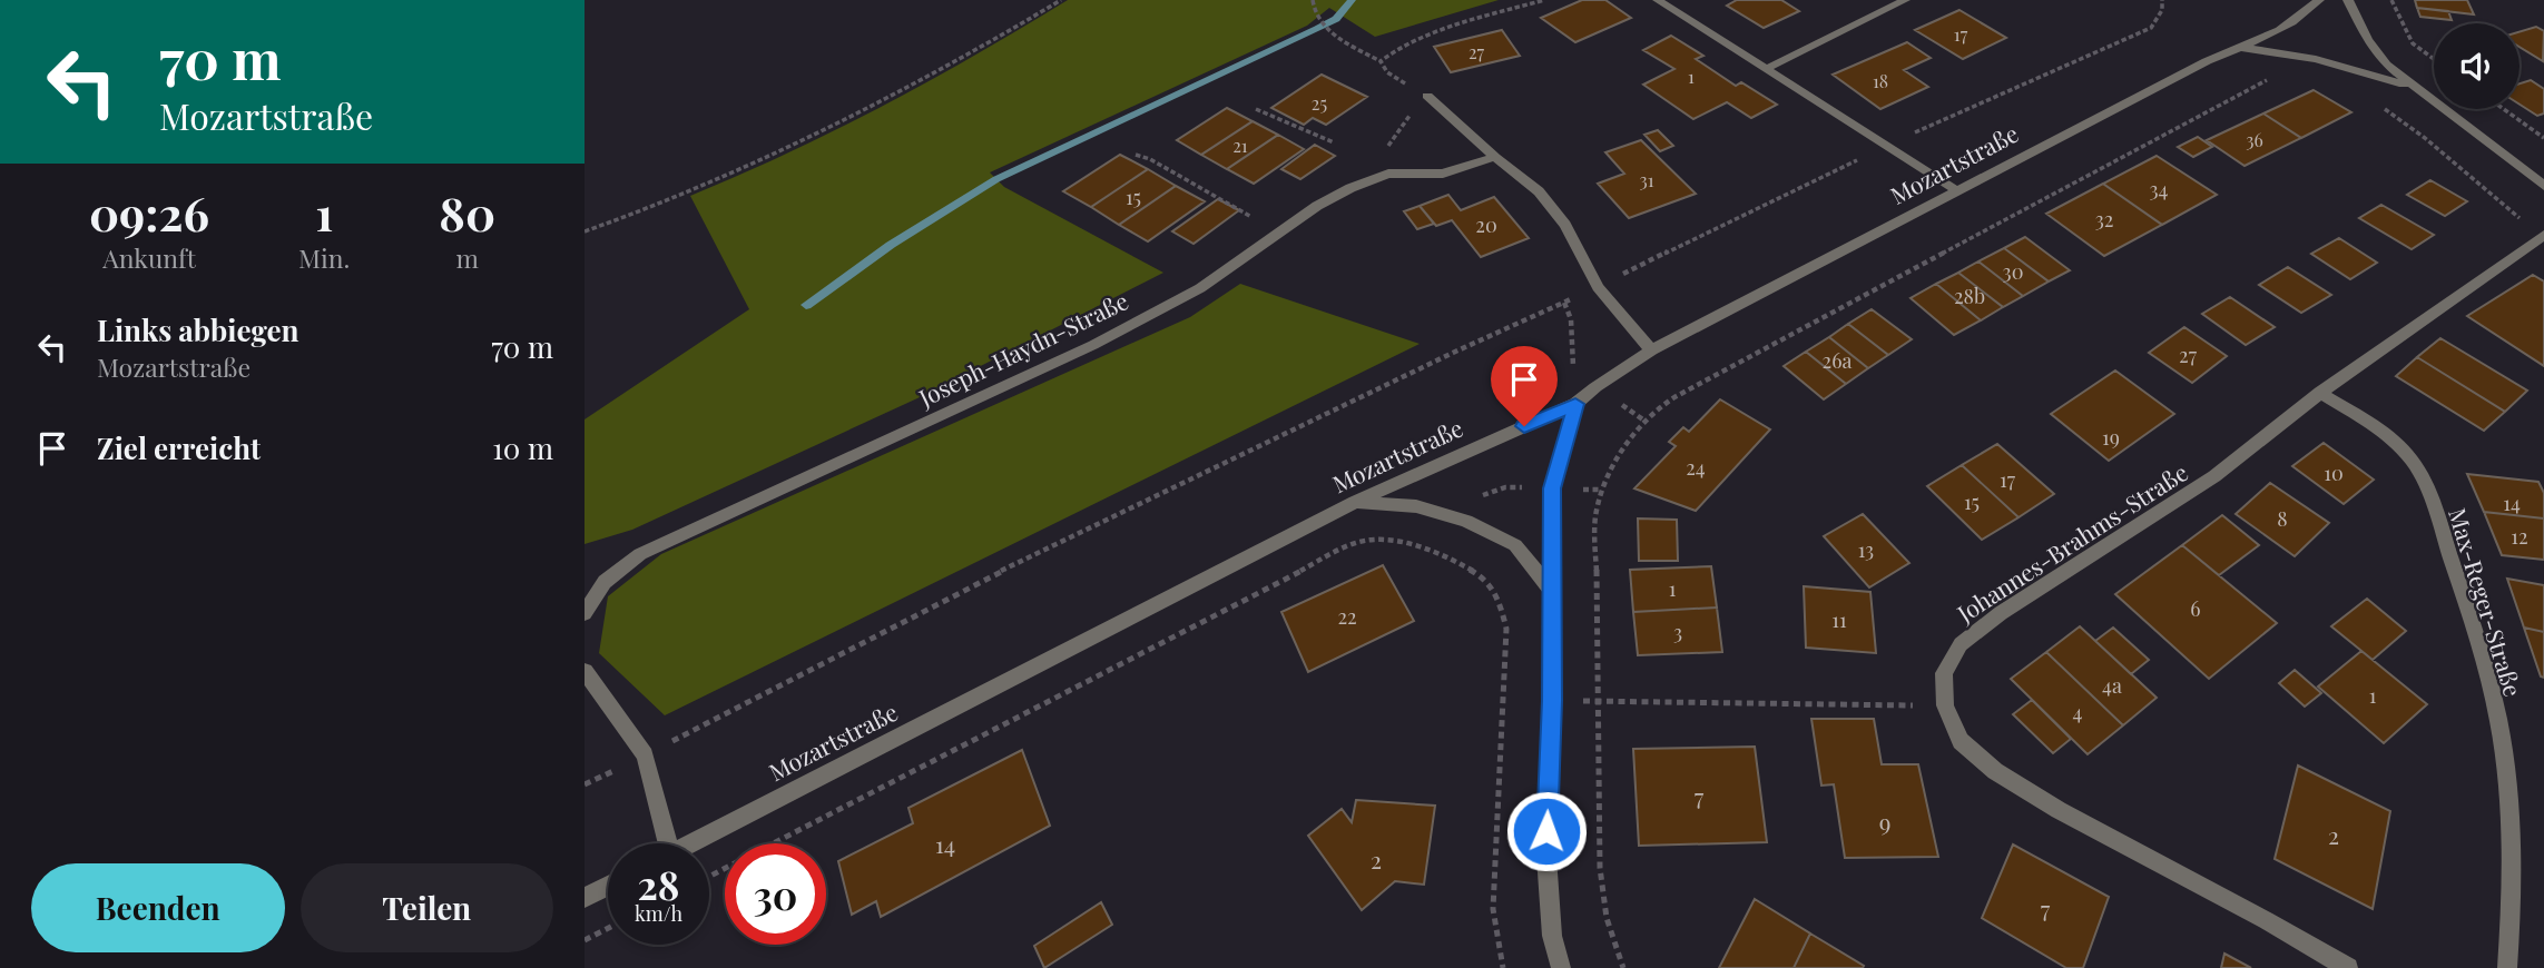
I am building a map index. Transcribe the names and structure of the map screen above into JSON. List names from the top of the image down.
{
  "streets": {
    "street": [
      "Mozartstraße",
      "Joseph-Haydn-Straße",
      "Johannes-Brahms-Straße",
      "Max-Reger-Straße"
    ]
  },
  "crossings": [
    ["Johannes-Brahms-Straße", "Max-Reger-Straße"]
  ],
  "house_numbers": [
    "17",
    "27",
    "1",
    "18",
    "25",
    "36",
    "21",
    "31",
    "34",
    "15",
    "32",
    "20",
    "30",
    "28b",
    "27",
    "26a",
    "19",
    "24",
    "10",
    "17",
    "15",
    "14",
    "8",
    "12",
    "13",
    "1",
    "6",
    "22",
    "11",
    "3",
    "4a",
    "1",
    "4",
    "7",
    "9",
    "2",
    "14",
    "2",
    "7"
  ],
  "page": {
    "turn": ["70 m", "Mozartstraße"],
    "eta": [
      "09:26",
      "Ankunft",
      "1",
      "Min.",
      "80",
      "m"
    ],
    "list": [
      {
        "name": "Links abbiegen",
        "note": "Mozartstraße",
        "value": "70 m"
      },
      {
        "name": "Ziel erreicht",
        "value": "10 m"
      }
    ],
    "speed": "28 km/h",
    "limit": "30",
    "buttons": ["Beenden", "Teilen"]
  }
}
